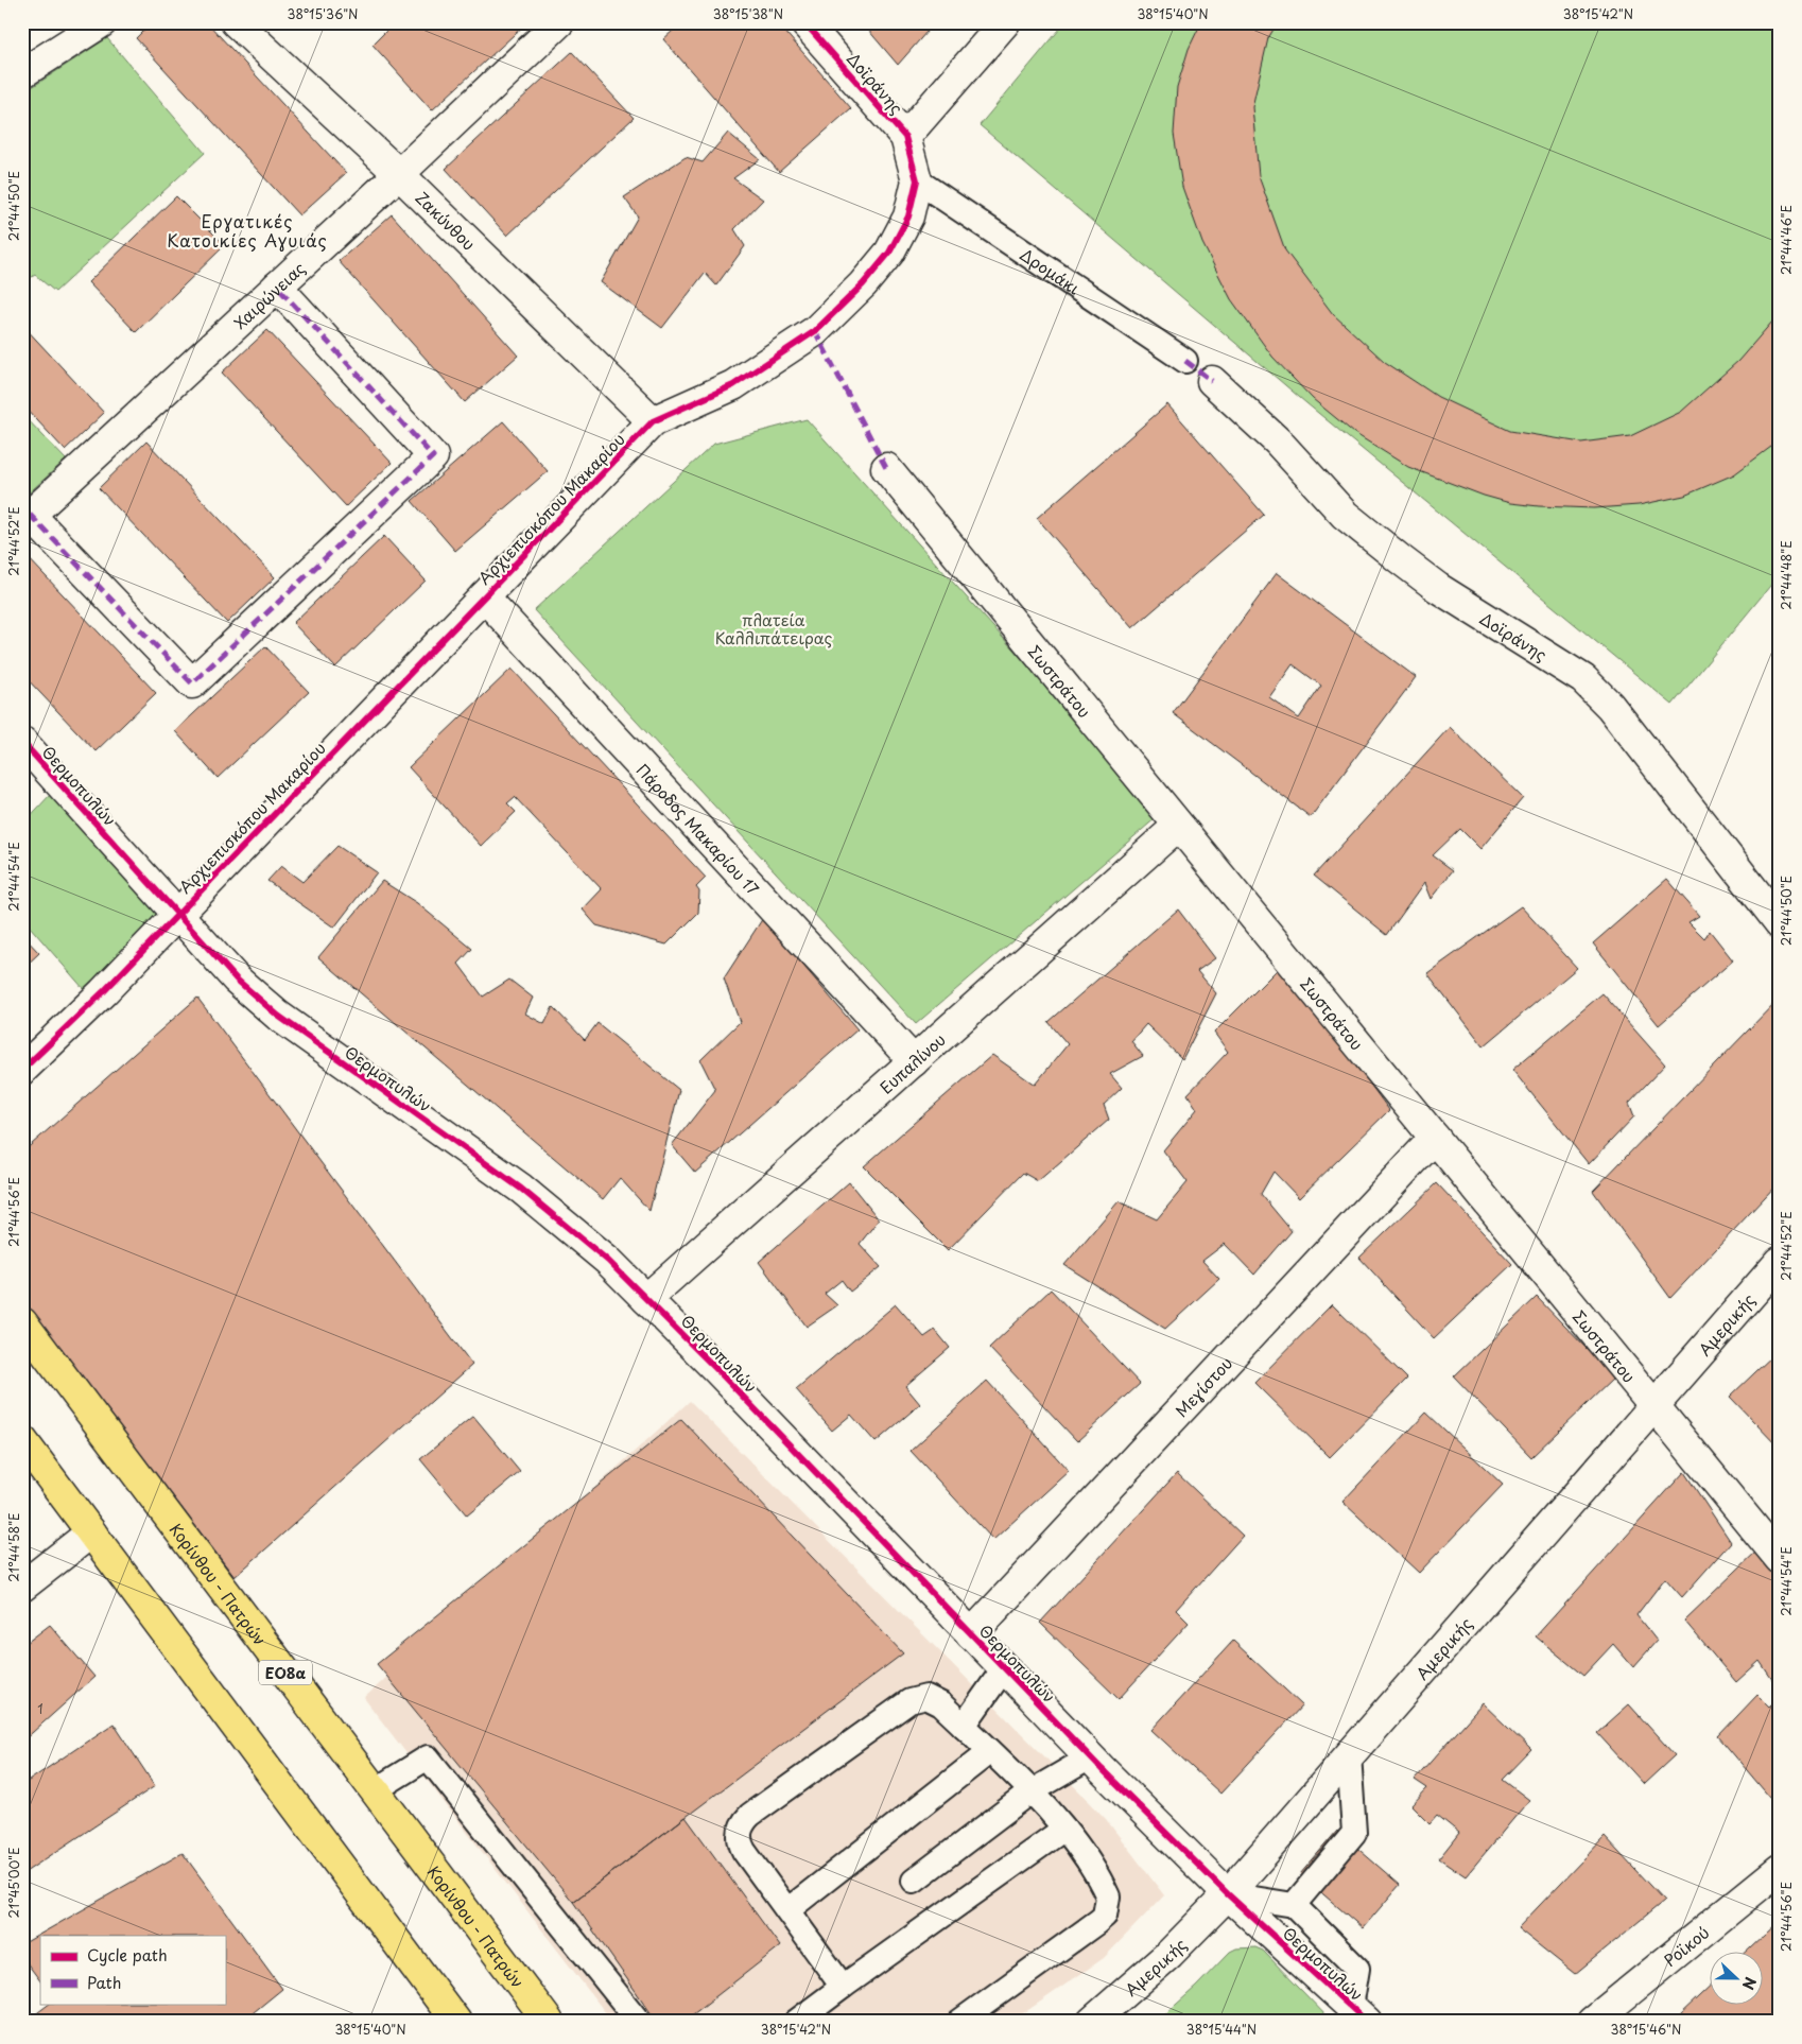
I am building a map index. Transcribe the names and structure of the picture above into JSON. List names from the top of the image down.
{
  "streets": {
    "highway": ["Κορίνθου - Πατρών", "ΕΟ8α"],
    "street": [
      "Δοϊράνης",
      "Ζακύνθου",
      "Χαιρώνειας",
      "Αρχιεπισκόπου Μακαρίου",
      "Σωστράτου",
      "Θερμοπυλών",
      "Πάροδος Μακαρίου 17",
      "Ευπαλίνου",
      "Αμερικής",
      "Μεγίστου",
      "Ροϊκού"
    ],
    "lane": ["Δρομάκι"]
  },
  "crossings": [
    ["Δοϊράνης", "Αρχιεπισκόπου Μακαρίου"],
    ["Ζακύνθου", "Χαιρώνειας"],
    ["Ζακύνθου", "Αρχιεπισκόπου Μακαρίου"],
    ["Δρομάκι", "Αρχιεπισκόπου Μακαρίου"],
    ["Αρχιεπισκόπου Μακαρίου", "Θερμοπυλών"],
    ["Αρχιεπισκόπου Μακαρίου", "Πάροδος Μακαρίου 17"],
    ["Σωστράτου", "Ευπαλίνου"],
    ["Σωστράτου", "Αμερικής"],
    ["Σωστράτου", "Μεγίστου"],
    ["Θερμοπυλών", "Ευπαλίνου"],
    ["Θερμοπυλών", "Αμερικής"],
    ["Θερμοπυλών", "Μεγίστου"],
    ["Πάροδος Μακαρίου 17", "Ευπαλίνου"]
  ],
  "districts": ["Εργατικές Κατοικίες Αγυιάς"],
  "parks": ["πλατεία Καλλιπάτειρας"],
  "house_numbers": ["1"],
  "legend": ["Cycle path", "Path"],
  "north": "right",
  "coordinates": [
    "38°15'36\"N",
    "38°15'38\"N",
    "38°15'40\"N",
    "38°15'42\"N",
    "21°44'50\"E",
    "21°44'46\"E",
    "21°44'52\"E",
    "21°44'48\"E",
    "21°44'54\"E",
    "21°44'56\"E",
    "21°44'58\"E",
    "21°45'00\"E",
    "38°15'44\"N",
    "38°15'46\"N"
  ]
}
